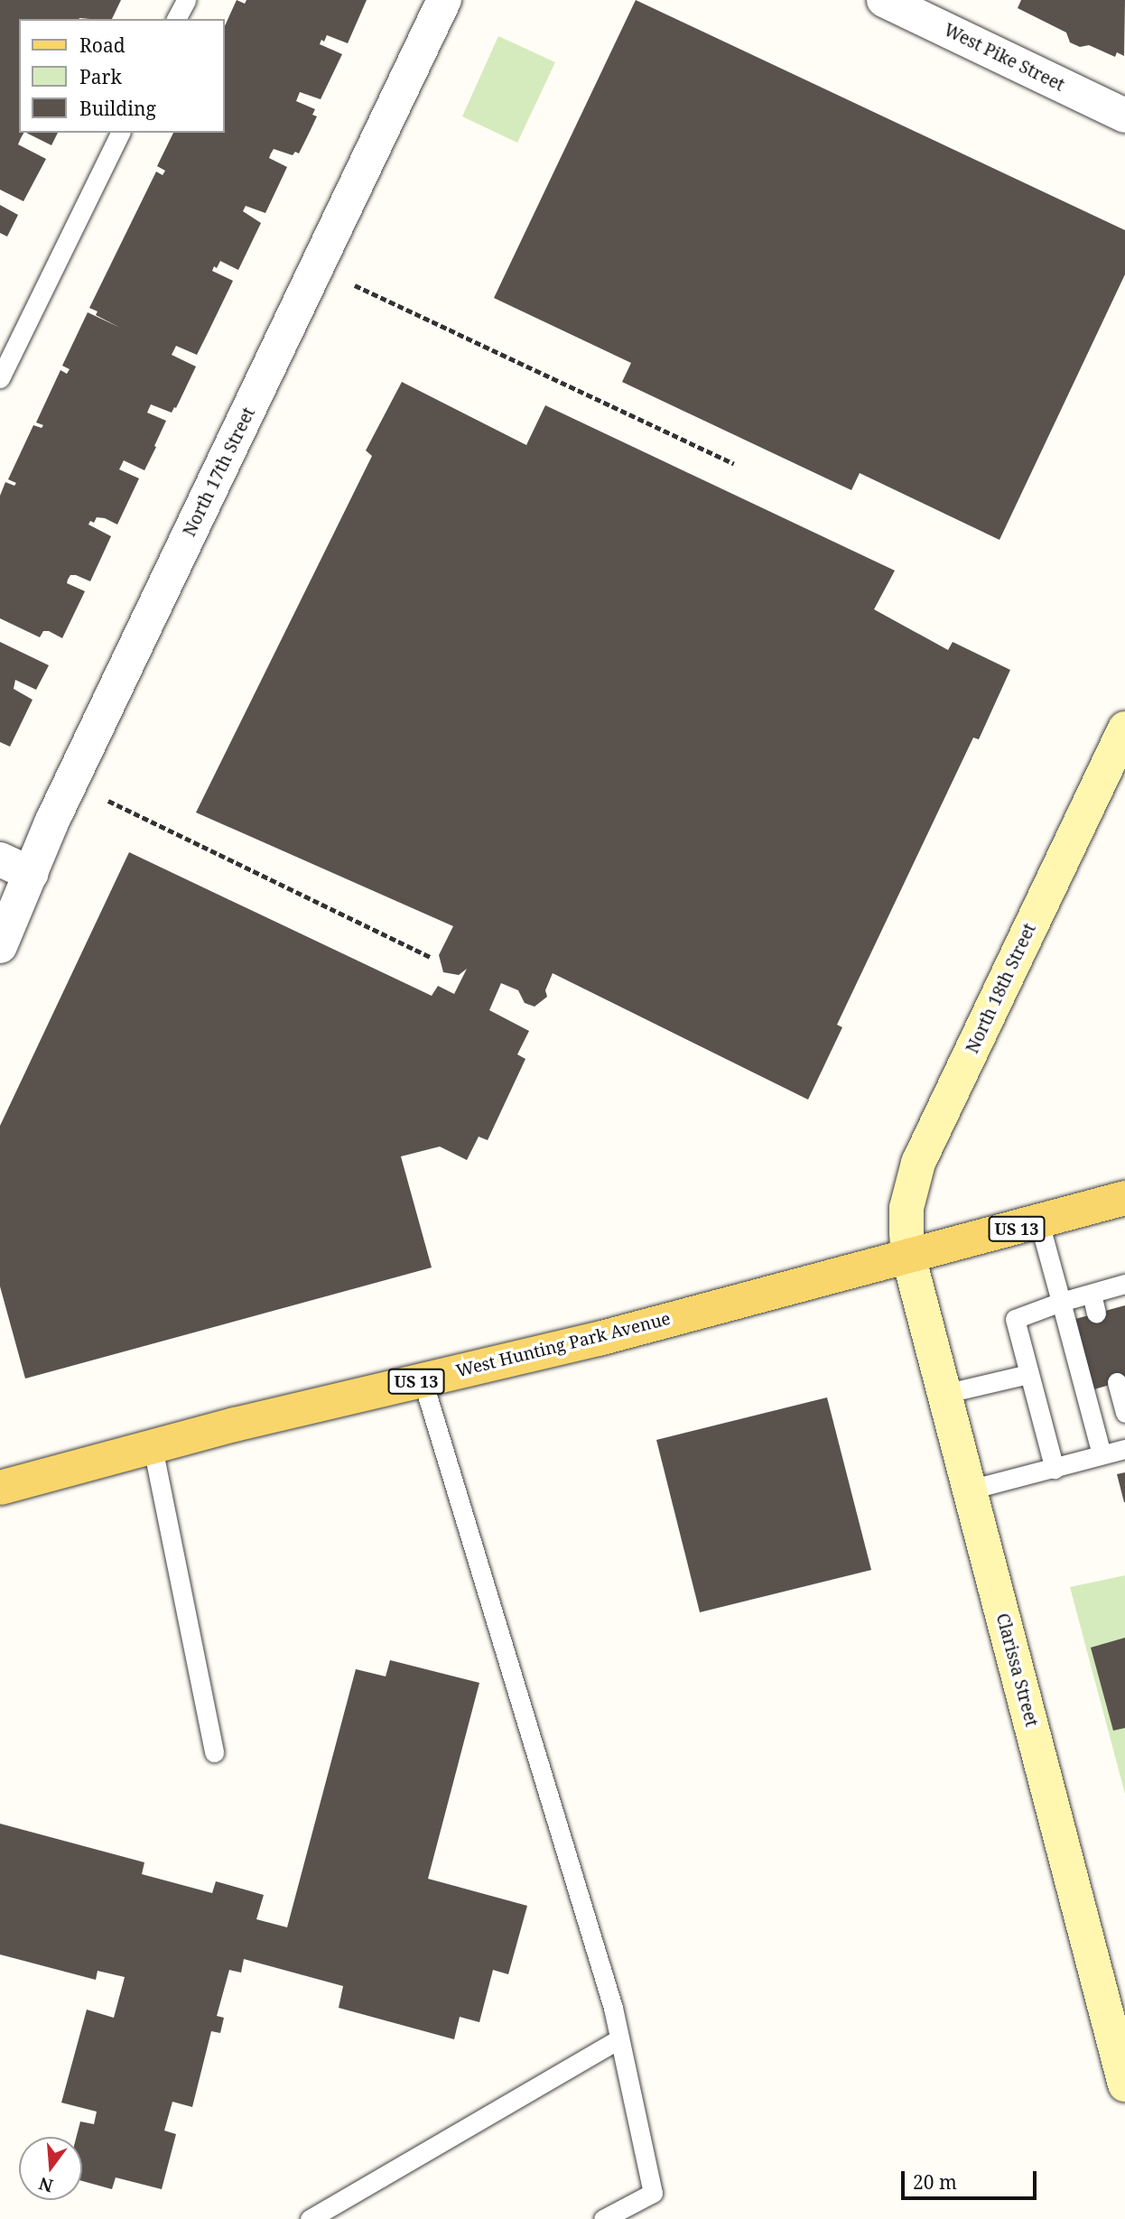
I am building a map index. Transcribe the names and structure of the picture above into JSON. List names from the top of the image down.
{
  "streets": {
    "main road": [
      "North 18th Street",
      "US 13",
      "West Hunting Park Avenue",
      "Clarissa Street"
    ],
    "street": ["West Pike Street", "North 17th Street"]
  },
  "crossings": [
    ["North 18th Street", "West Hunting Park Avenue"],
    ["North 18th Street", "Clarissa Street"],
    ["West Hunting Park Avenue", "Clarissa Street"]
  ],
  "legend": ["Road", "Park", "Building"],
  "scale_bar": "20 m",
  "north": "bottom"
}
